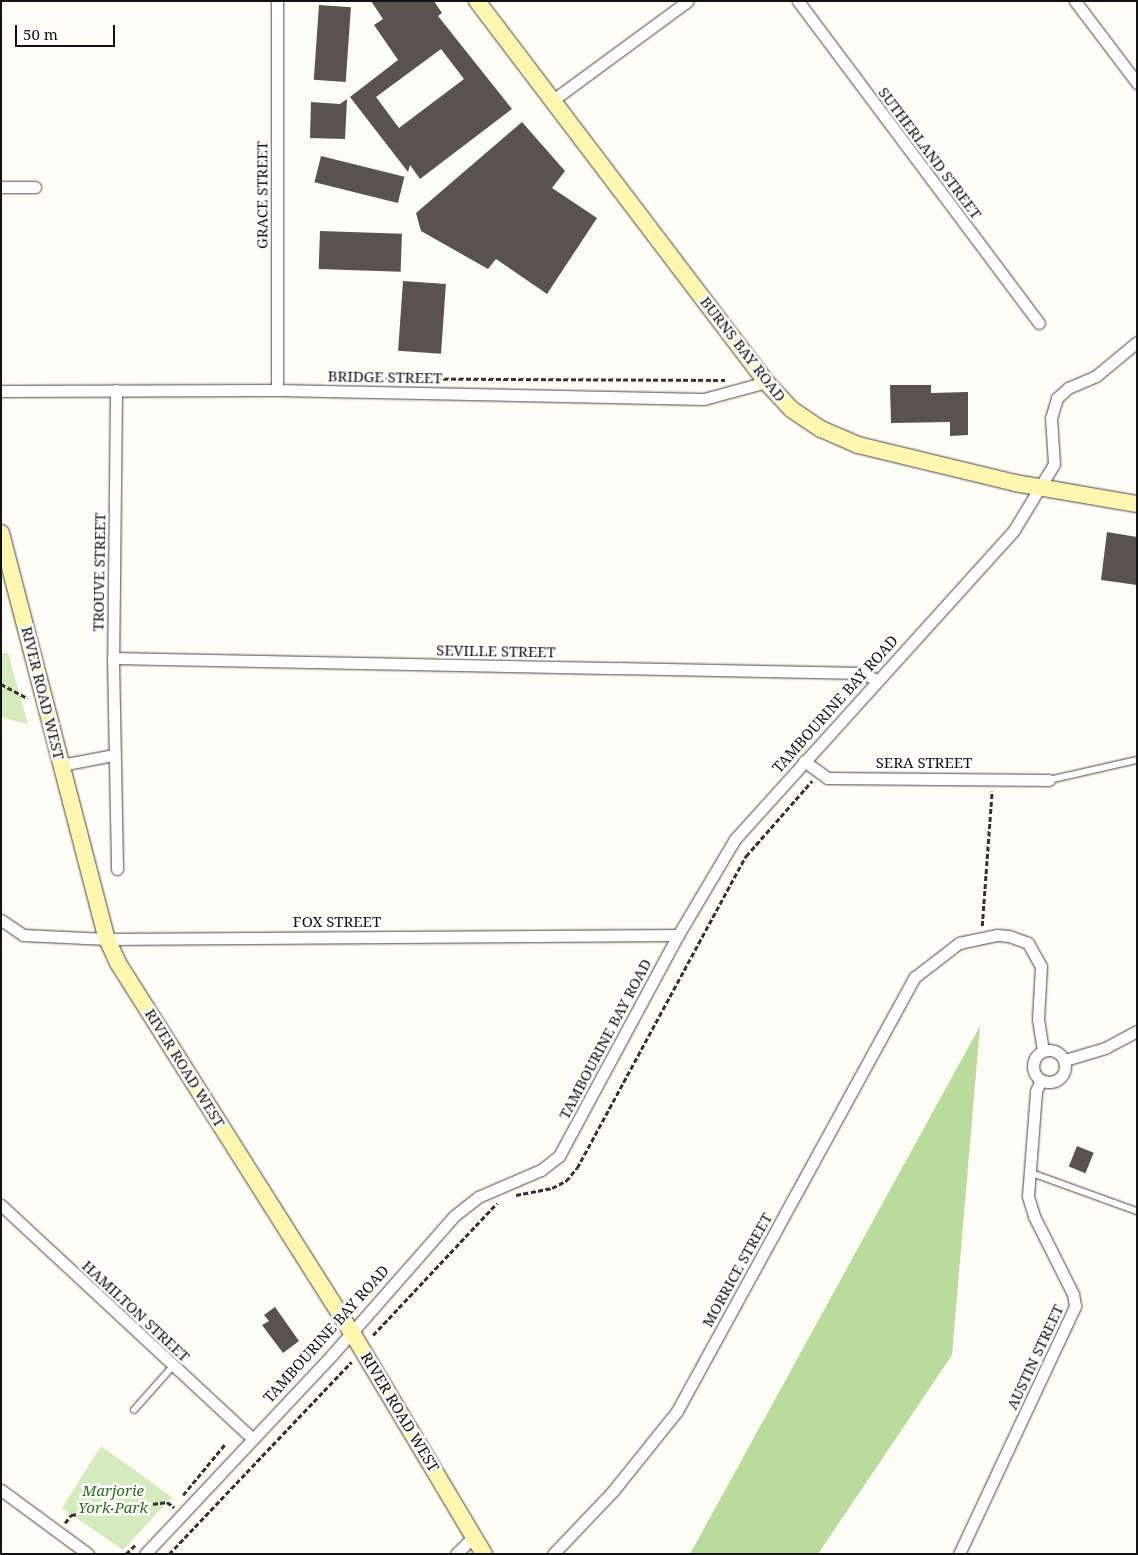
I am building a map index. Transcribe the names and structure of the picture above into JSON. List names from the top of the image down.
{
  "streets": {
    "main road": ["BURNS BAY ROAD", "RIVER ROAD WEST"],
    "street": [
      "SUTHERLAND STREET",
      "GRACE STREET",
      "BRIDGE STREET",
      "TROUVE STREET",
      "SEVILLE STREET",
      "TAMBOURINE BAY ROAD",
      "SERA STREET",
      "FOX STREET",
      "MORRICE STREET",
      "HAMILTON STREET",
      "AUSTIN STREET"
    ]
  },
  "crossings": [
    ["GRACE STREET", "BRIDGE STREET"],
    ["BURNS BAY ROAD", "BRIDGE STREET"],
    ["BURNS BAY ROAD", "TAMBOURINE BAY ROAD"],
    ["BRIDGE STREET", "TROUVE STREET"],
    ["TROUVE STREET", "SEVILLE STREET"],
    ["SEVILLE STREET", "TAMBOURINE BAY ROAD"],
    ["RIVER ROAD WEST", "TAMBOURINE BAY ROAD"],
    ["RIVER ROAD WEST", "FOX STREET"],
    ["TAMBOURINE BAY ROAD", "SERA STREET"],
    ["TAMBOURINE BAY ROAD", "FOX STREET"],
    ["TAMBOURINE BAY ROAD", "HAMILTON STREET"]
  ],
  "parks": ["Marjorie York Park"],
  "scale_bar": "50 m"
}
